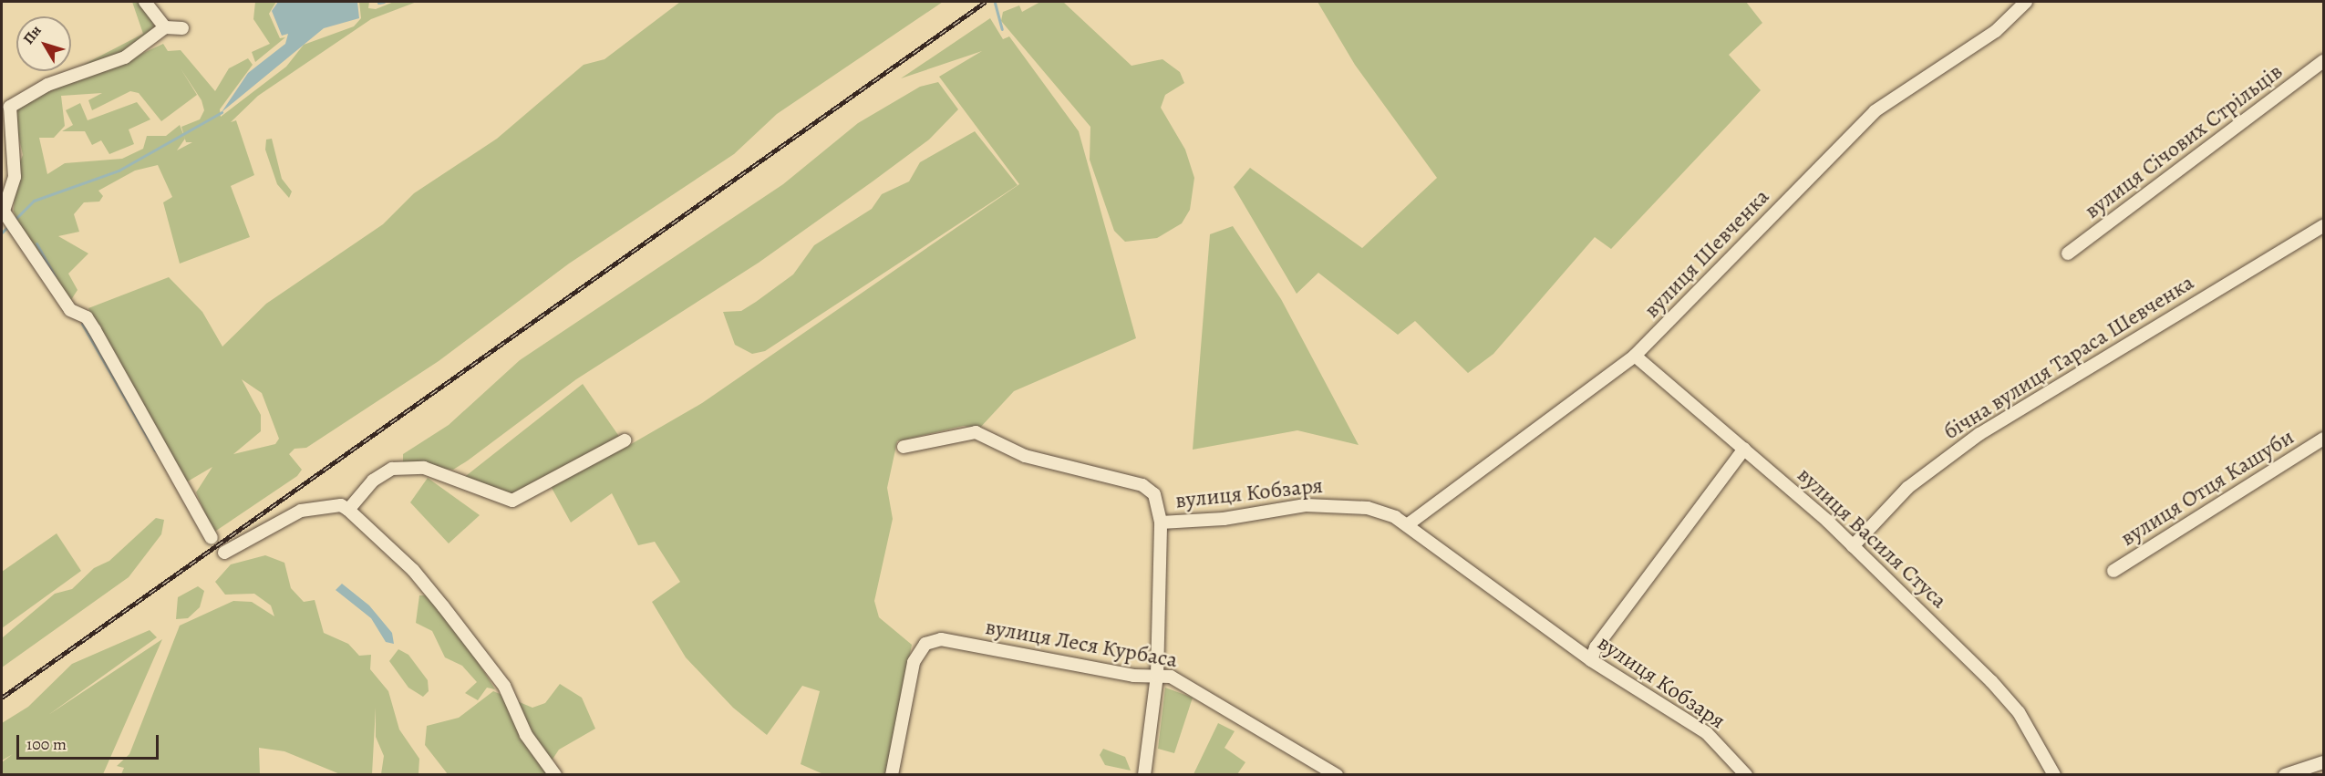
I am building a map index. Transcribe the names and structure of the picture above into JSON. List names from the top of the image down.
{
  "streets": {
    "street": [
      "вулиця Січових Стрільців",
      "вулиця Шевченка",
      "бічна вулиця Тараса Шевченка",
      "вулиця Отця Кашуби",
      "вулиця Кобзаря",
      "вулиця Василя Стуса",
      "вулиця Леся Курбаса"
    ]
  },
  "crossings": [
    ["вулиця Шевченка", "вулиця Кобзаря"],
    ["вулиця Шевченка", "вулиця Василя Стуса"],
    ["бічна вулиця Тараса Шевченка", "вулиця Василя Стуса"]
  ],
  "scale_bar": "100 m",
  "north": "top left"
}
